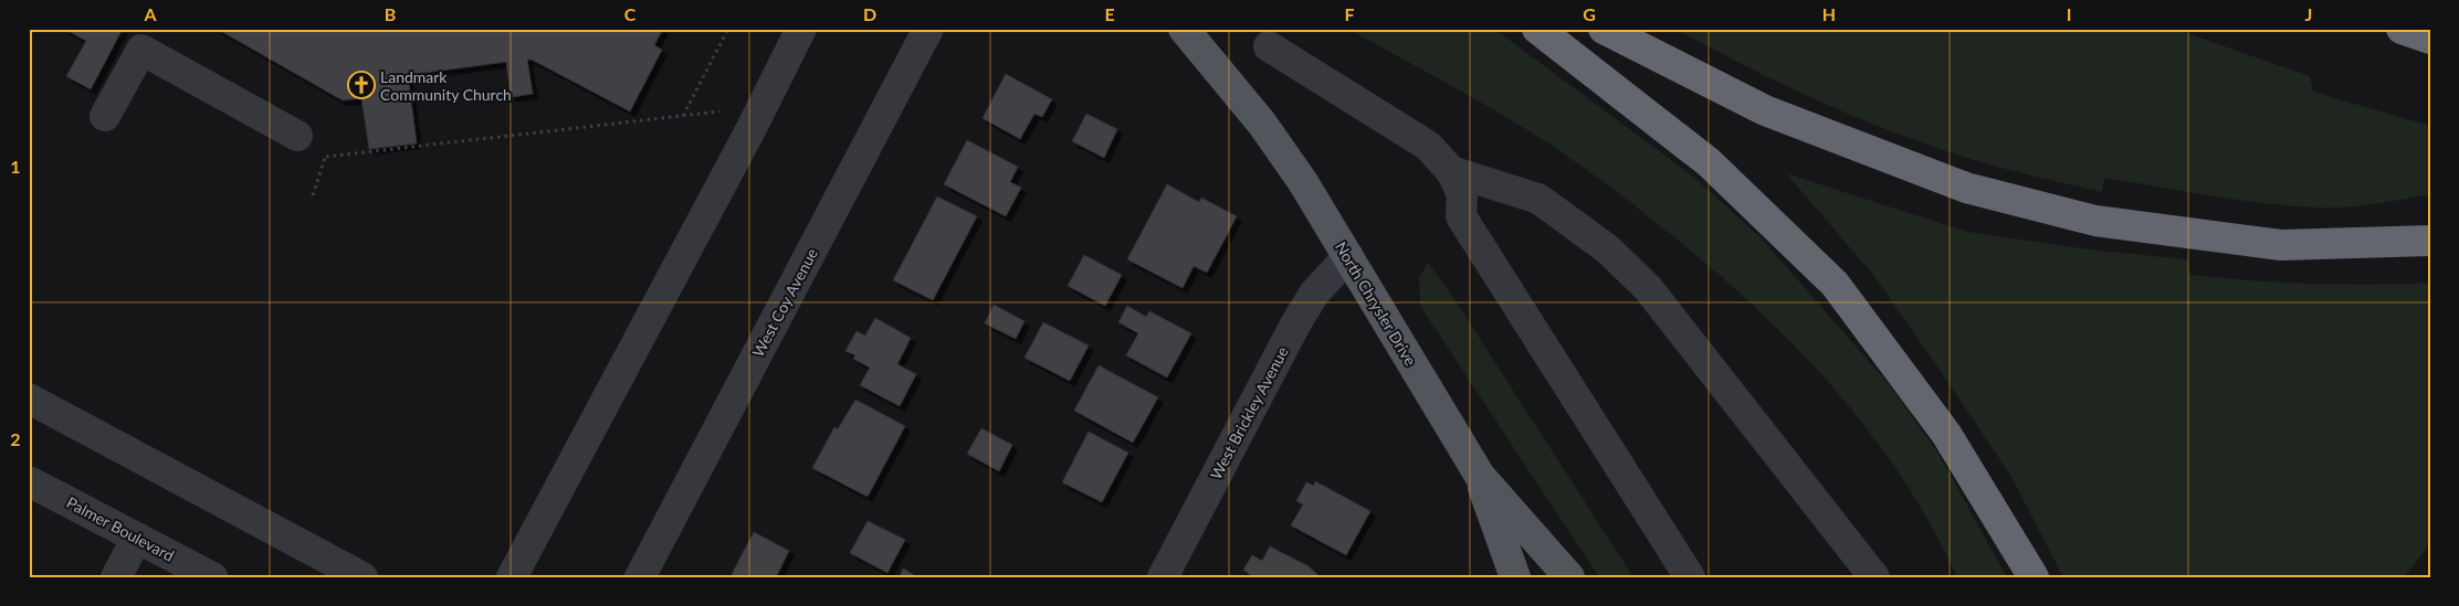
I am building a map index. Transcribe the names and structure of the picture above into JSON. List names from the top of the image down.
{
  "streets": {
    "main road": ["North Chrysler Drive"],
    "street": ["West Coy Avenue", "West Brickley Avenue", "Palmer Boulevard"]
  },
  "crossings": [
    ["North Chrysler Drive", "West Brickley Avenue"]
  ],
  "places": {
    "church": ["Landmark Community Church"]
  },
  "grid": {
    "columns": [
      "A",
      "B",
      "C",
      "D",
      "E",
      "F",
      "G",
      "H",
      "I",
      "J"
    ],
    "rows": ["1", "2"]
  }
}
